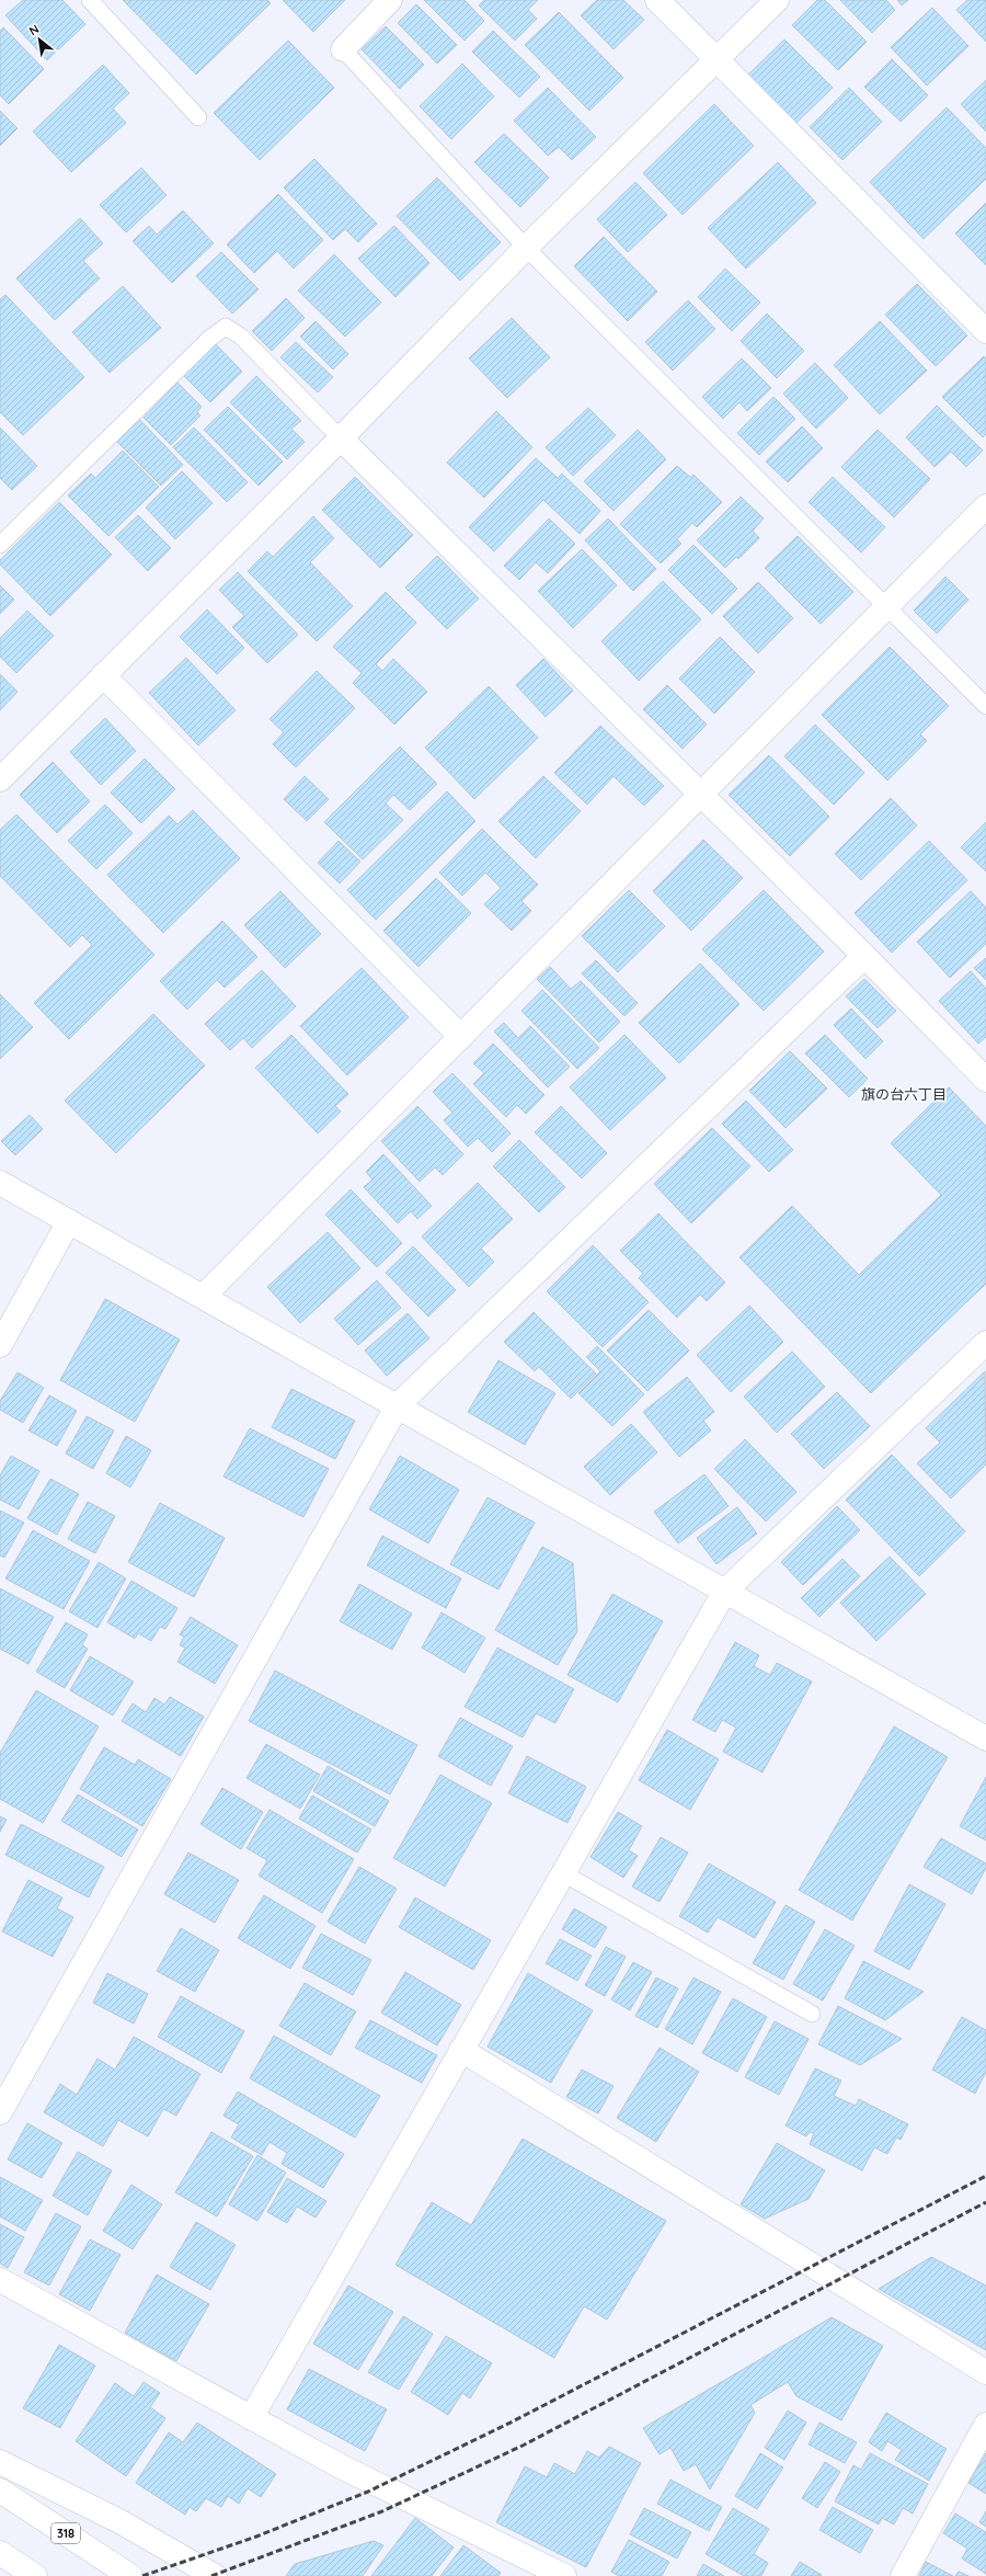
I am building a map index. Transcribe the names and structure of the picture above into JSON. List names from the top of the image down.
{
  "streets": {
    "street": ["318"]
  },
  "districts": ["旗の台六丁目"],
  "north": "top left"
}
